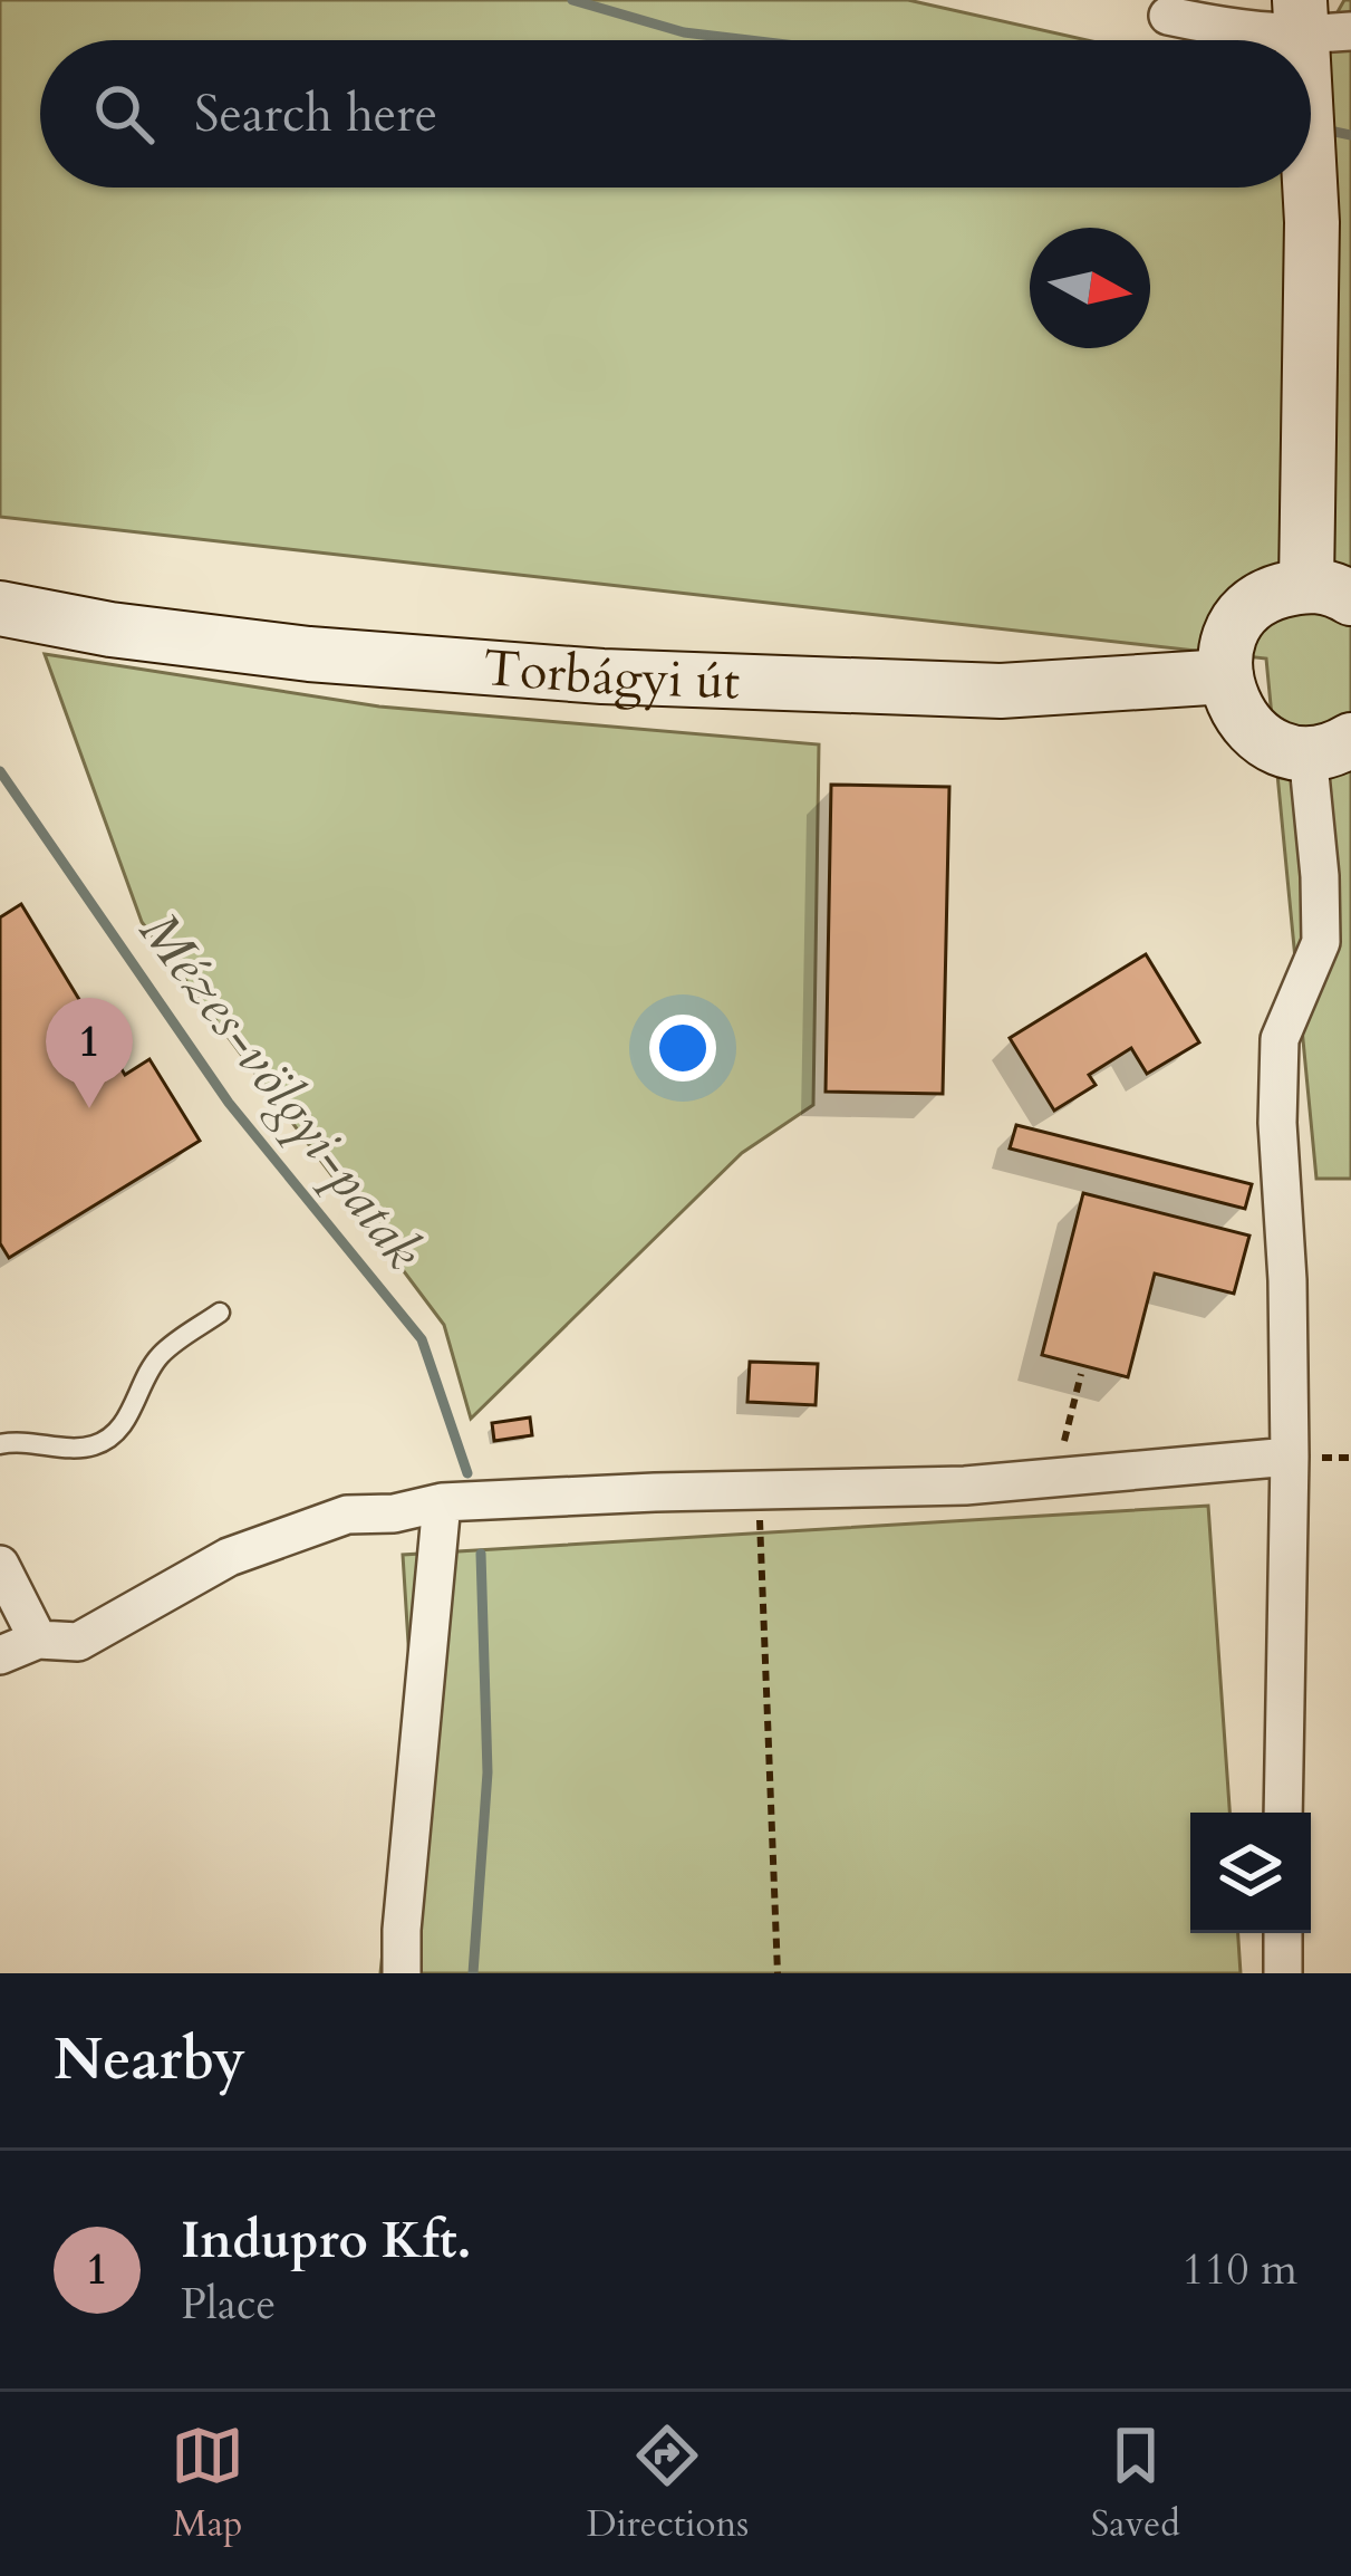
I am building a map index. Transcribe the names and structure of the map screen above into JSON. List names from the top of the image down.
{
  "streets": {
    "street": ["Torbágyi út"]
  },
  "water": ["Mézes-völgyi-patak"],
  "north": "right",
  "page": {
    "search": "Search here",
    "pins": "1",
    "heading": "Nearby",
    "list": [
      {
        "mark": "1",
        "name": "Indupro Kft.",
        "note": "Place",
        "value": "110 m"
      }
    ],
    "nav": ["Map", "Directions", "Saved"]
  }
}
